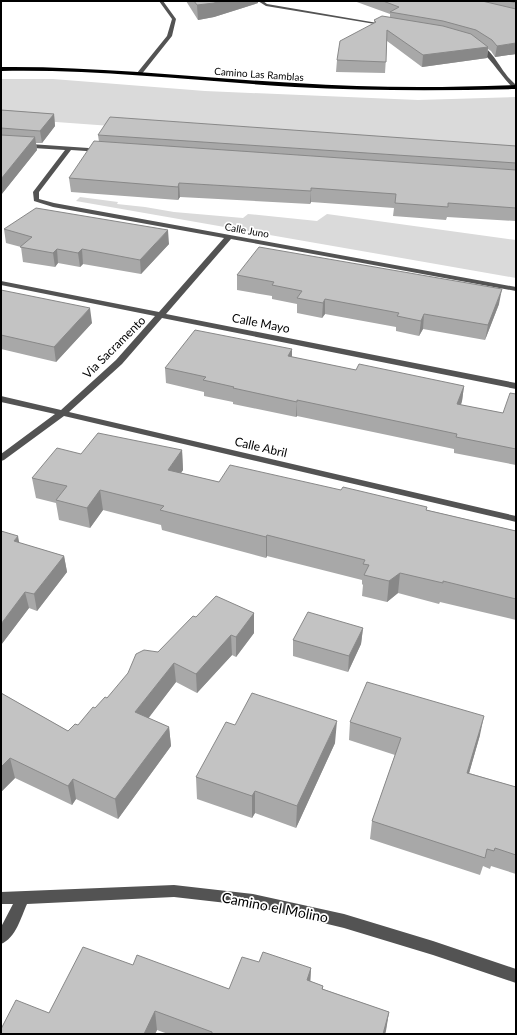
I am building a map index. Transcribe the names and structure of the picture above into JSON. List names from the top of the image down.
{
  "streets": {
    "main road": ["Camino Las Ramblas"],
    "street": [
      "Calle Juno",
      "Calle Mayo",
      "Via Sacramento",
      "Calle Abril",
      "Camino el Molino"
    ]
  },
  "crossings": [
    ["Calle Juno", "Via Sacramento"],
    ["Calle Mayo", "Via Sacramento"],
    ["Via Sacramento", "Calle Abril"]
  ]
}
